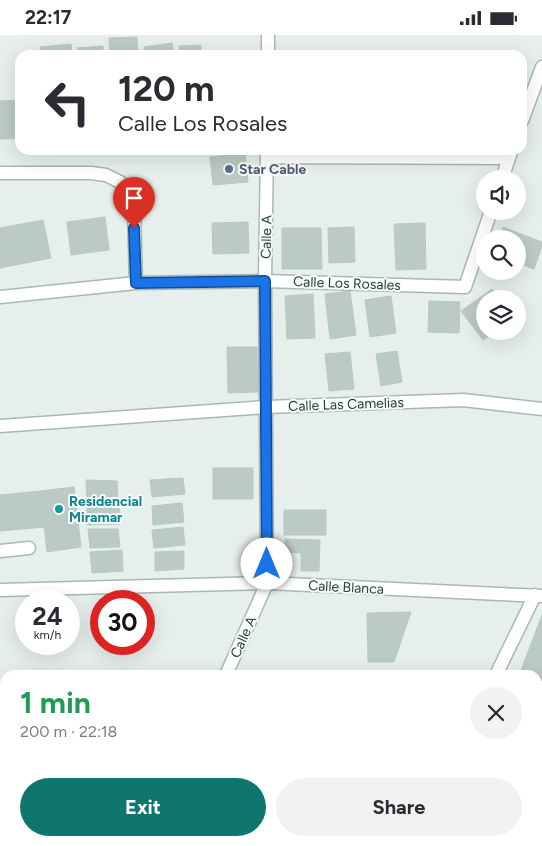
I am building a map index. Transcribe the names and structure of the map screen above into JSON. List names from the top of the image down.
{
  "streets": {
    "street": [
      "Calle A",
      "Calle Los Rosales",
      "Calle Las Camelias",
      "Calle Blanca"
    ]
  },
  "crossings": [
    ["Calle A", "Calle Los Rosales"],
    ["Calle A", "Calle Las Camelias"],
    ["Calle A", "Calle Blanca"]
  ],
  "places": ["Star Cable", "Residencial Miramar"],
  "page": {
    "status": "22:17",
    "turn": ["120 m", "Calle Los Rosales"],
    "speed": "24 km/h",
    "limit": "30",
    "heading": ["1 min", "200 m · 22:18"],
    "buttons": ["Exit", "Share"]
  }
}
